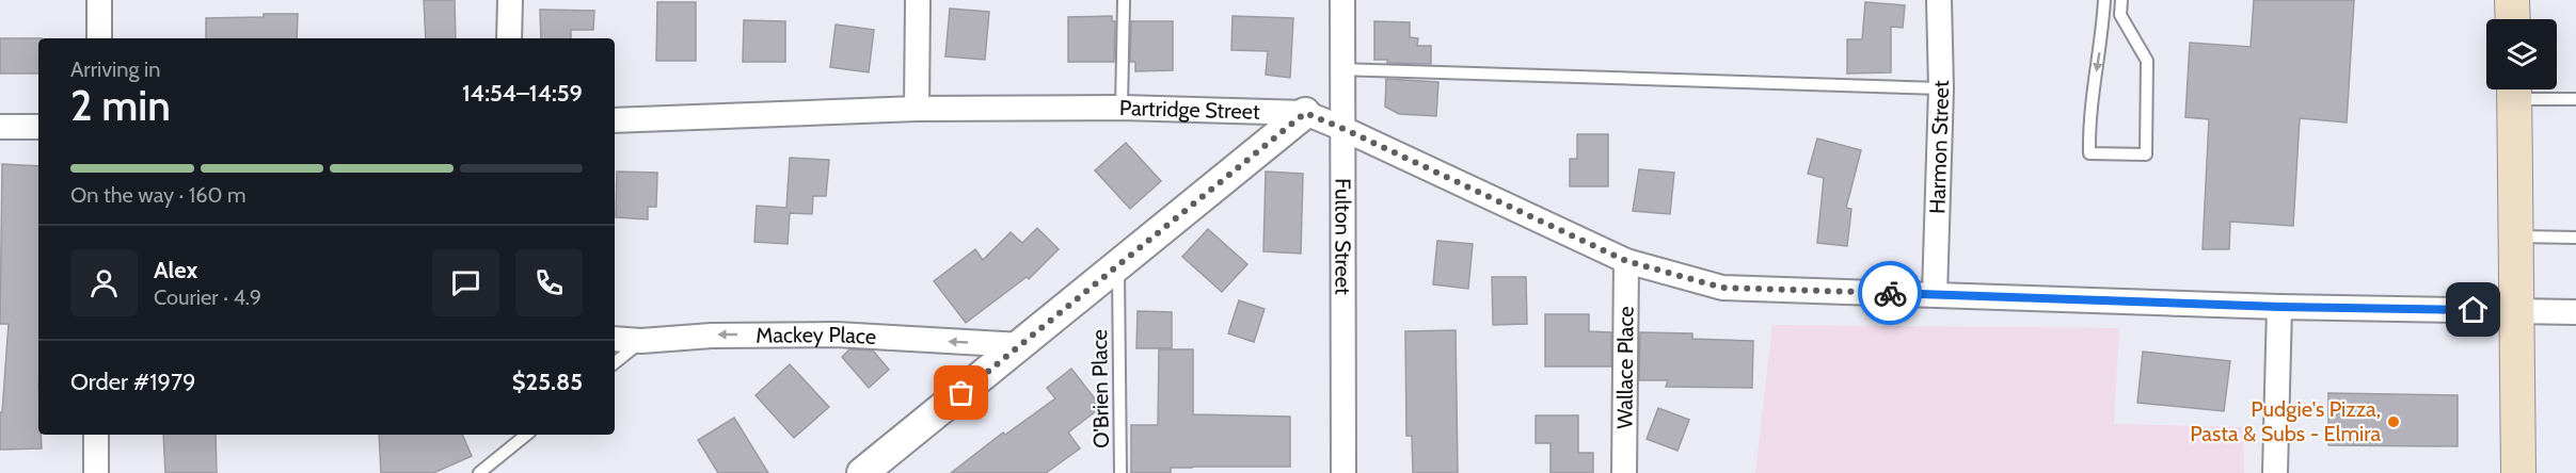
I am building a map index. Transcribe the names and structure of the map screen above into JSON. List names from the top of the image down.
{
  "streets": {
    "street": [
      "Partridge Street",
      "Harmon Street",
      "Fulton Street",
      "Mackey Place",
      "Wallace Place"
    ],
    "lane": ["O'Brien Place"]
  },
  "crossings": [
    ["Partridge Street", "Harmon Street"],
    ["Partridge Street", "Fulton Street"],
    ["Partridge Street", "Wallace Place"]
  ],
  "one_way": ["Mackey Place"],
  "places": ["Pudgie's Pizza, Pasta & Subs - Elmira"],
  "page": {
    "heading": ["2 min", "Arriving in", "14:54–14:59"],
    "panel": [
      "Alex",
      "Courier · 4.9",
      "Order #1979",
      "$25.85"
    ],
    "bar": "On the way · 160 m"
  }
}
